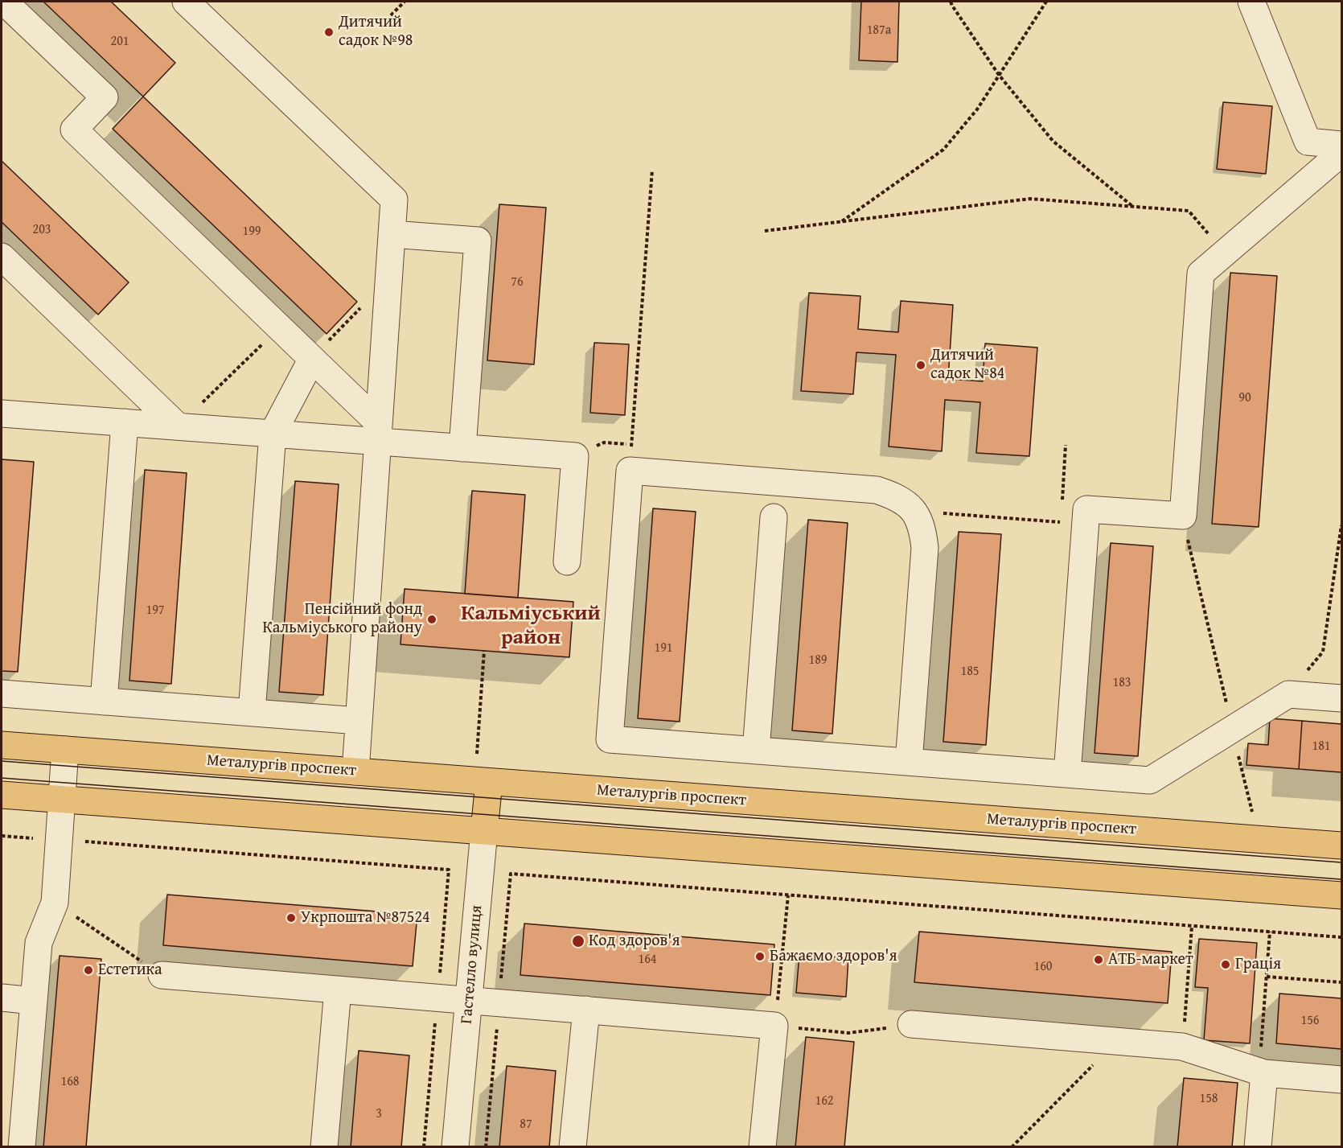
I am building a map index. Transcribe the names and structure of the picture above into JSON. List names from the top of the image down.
{
  "streets": {
    "main road": ["Металургів проспект", "Гастелло вулиця"]
  },
  "crossings": [
    ["Металургів проспект", "Гастелло вулиця"]
  ],
  "districts": ["Кальміуський район"],
  "places": [
    "Дитячий садок №98",
    "Дитячий садок №84",
    "Пенсійний фонд Кальміуського району",
    "Укрпошта №87524",
    "Код здоров'я",
    "Бажаємо здоров'я",
    "АТБ-маркет",
    "Грація",
    "Естетика"
  ],
  "house_numbers": [
    "187а",
    "201",
    "203",
    "199",
    "76",
    "90",
    "197",
    "191",
    "189",
    "185",
    "183",
    "181",
    "164",
    "160",
    "156",
    "168",
    "158",
    "162",
    "3",
    "87"
  ]
}
